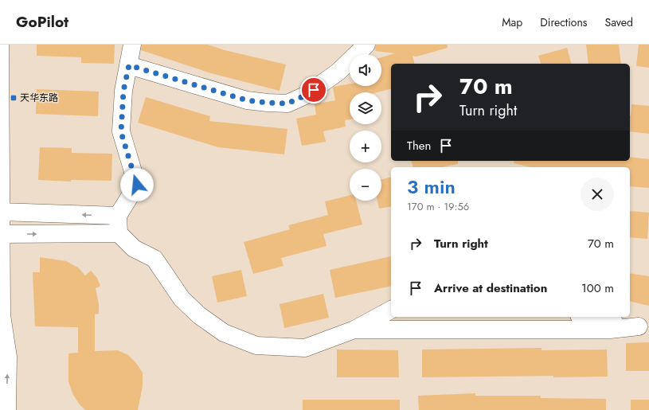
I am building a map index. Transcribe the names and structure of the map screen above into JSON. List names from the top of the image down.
{
  "places": {
    "transit": ["天华东路"]
  },
  "page": {
    "header": "GoPilot",
    "nav": ["Map", "Directions", "Saved"],
    "map_buttons": ["+", "−"],
    "turn": ["70 m", "Turn right"],
    "then": "Then",
    "heading": ["3 min", "170 m · 19:56"],
    "list": [
      {
        "name": "Turn right",
        "value": "70 m"
      },
      {
        "name": "Arrive at destination",
        "value": "100 m"
      }
    ]
  }
}
